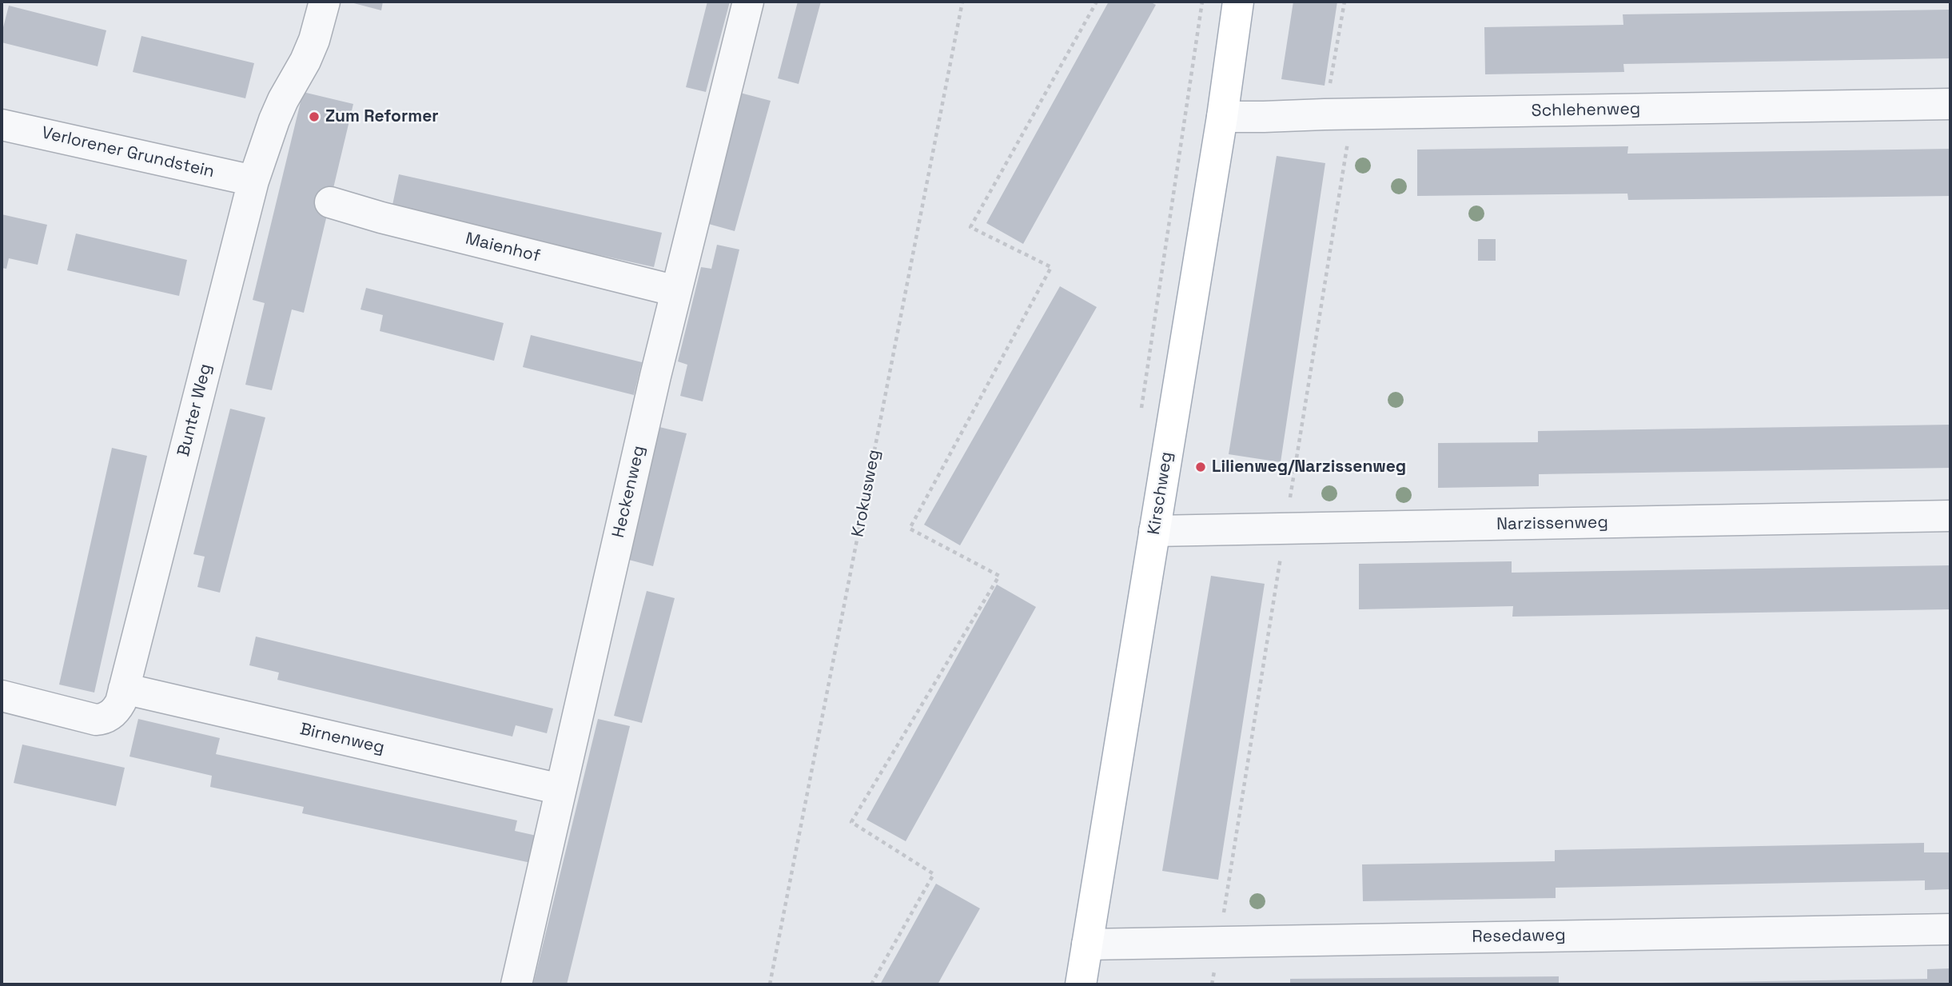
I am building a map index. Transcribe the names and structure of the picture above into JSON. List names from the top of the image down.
{
  "streets": {
    "main road": ["Kirschweg"],
    "street": [
      "Schlehenweg",
      "Verlorener Grundstein",
      "Maienhof",
      "Bunter Weg",
      "Heckenweg",
      "Narzissenweg",
      "Birnenweg",
      "Resedaweg"
    ],
    "path": ["Krokusweg"]
  },
  "crossings": [
    ["Schlehenweg", "Kirschweg"],
    ["Verlorener Grundstein", "Bunter Weg"],
    ["Maienhof", "Heckenweg"],
    ["Bunter Weg", "Birnenweg"],
    ["Heckenweg", "Birnenweg"],
    ["Kirschweg", "Narzissenweg"],
    ["Kirschweg", "Resedaweg"]
  ],
  "places": ["Zum Reformer", "Lilienweg/Narzissenweg"]
}
